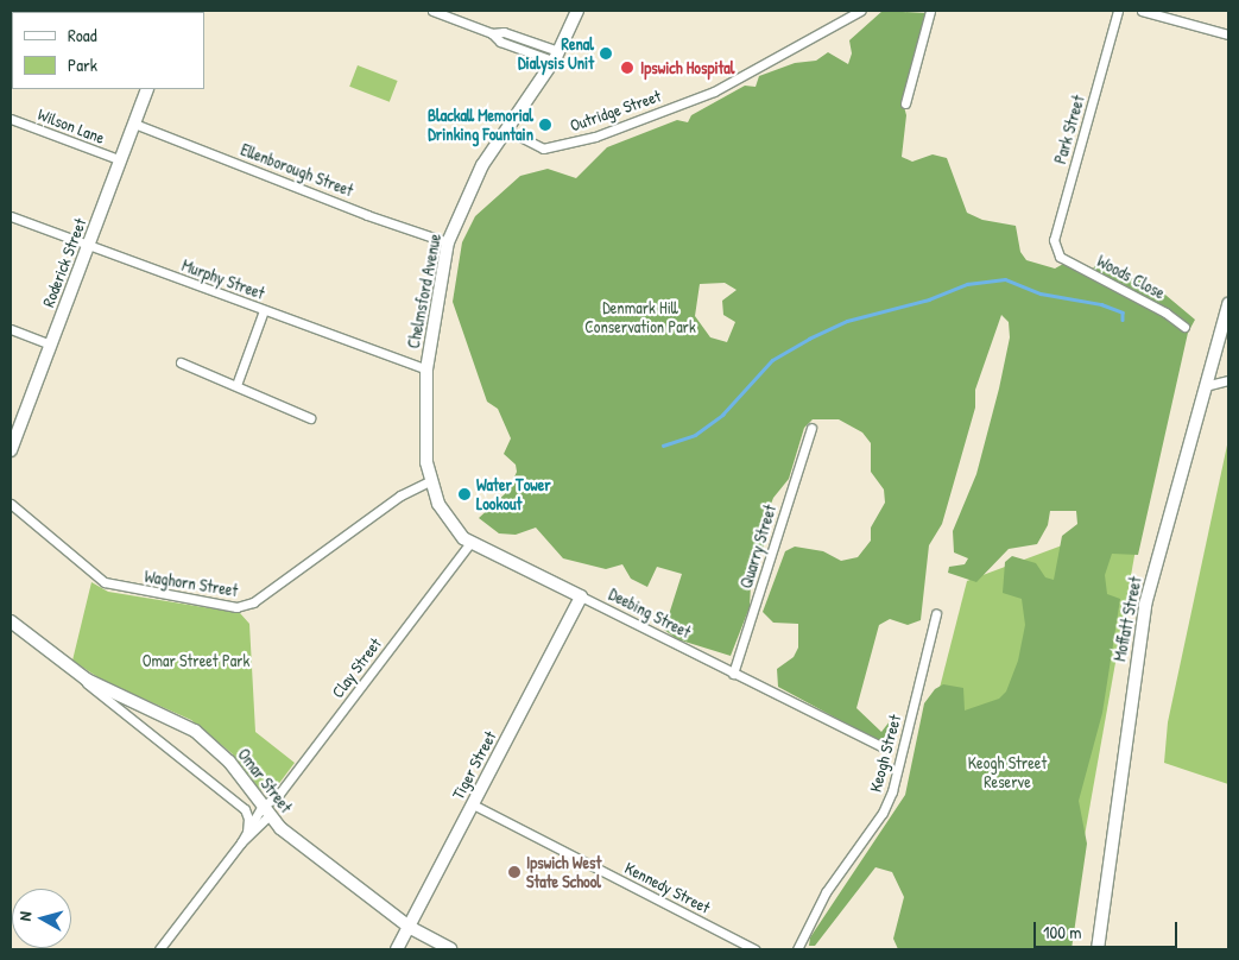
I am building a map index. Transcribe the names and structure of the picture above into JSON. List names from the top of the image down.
{
  "streets": {
    "street": [
      "Outridge Street",
      "Wilson Lane",
      "Park Street",
      "Ellenborough Street",
      "Roderick Street",
      "Woods Close",
      "Murphy Street",
      "Chelmsford Avenue",
      "Quarry Street",
      "Waghorn Street",
      "Deebing Street",
      "Moffatt Street",
      "Clay Street",
      "Keogh Street",
      "Tiger Street",
      "Omar Street",
      "Kennedy Street"
    ]
  },
  "crossings": [
    ["Outridge Street", "Chelmsford Avenue"],
    ["Wilson Lane", "Roderick Street"],
    ["Park Street", "Woods Close"],
    ["Ellenborough Street", "Roderick Street"],
    ["Ellenborough Street", "Chelmsford Avenue"],
    ["Roderick Street", "Murphy Street"],
    ["Murphy Street", "Chelmsford Avenue"],
    ["Chelmsford Avenue", "Waghorn Street"],
    ["Chelmsford Avenue", "Deebing Street"],
    ["Quarry Street", "Deebing Street"],
    ["Waghorn Street", "Deebing Street"],
    ["Deebing Street", "Clay Street"],
    ["Deebing Street", "Tiger Street"],
    ["Clay Street", "Omar Street"],
    ["Tiger Street", "Omar Street"],
    ["Tiger Street", "Kennedy Street"]
  ],
  "parks": ["Denmark Hill Conservation Park", "Omar Street Park", "Keogh Street Reserve"],
  "places": [
    "Renal Dialysis Unit",
    "Ipswich Hospital",
    "Blackall Memorial Drinking Fountain",
    "Water Tower Lookout",
    "Ipswich West State School"
  ],
  "legend": ["Road", "Park"],
  "scale_bar": "100 m",
  "north": "left"
}
